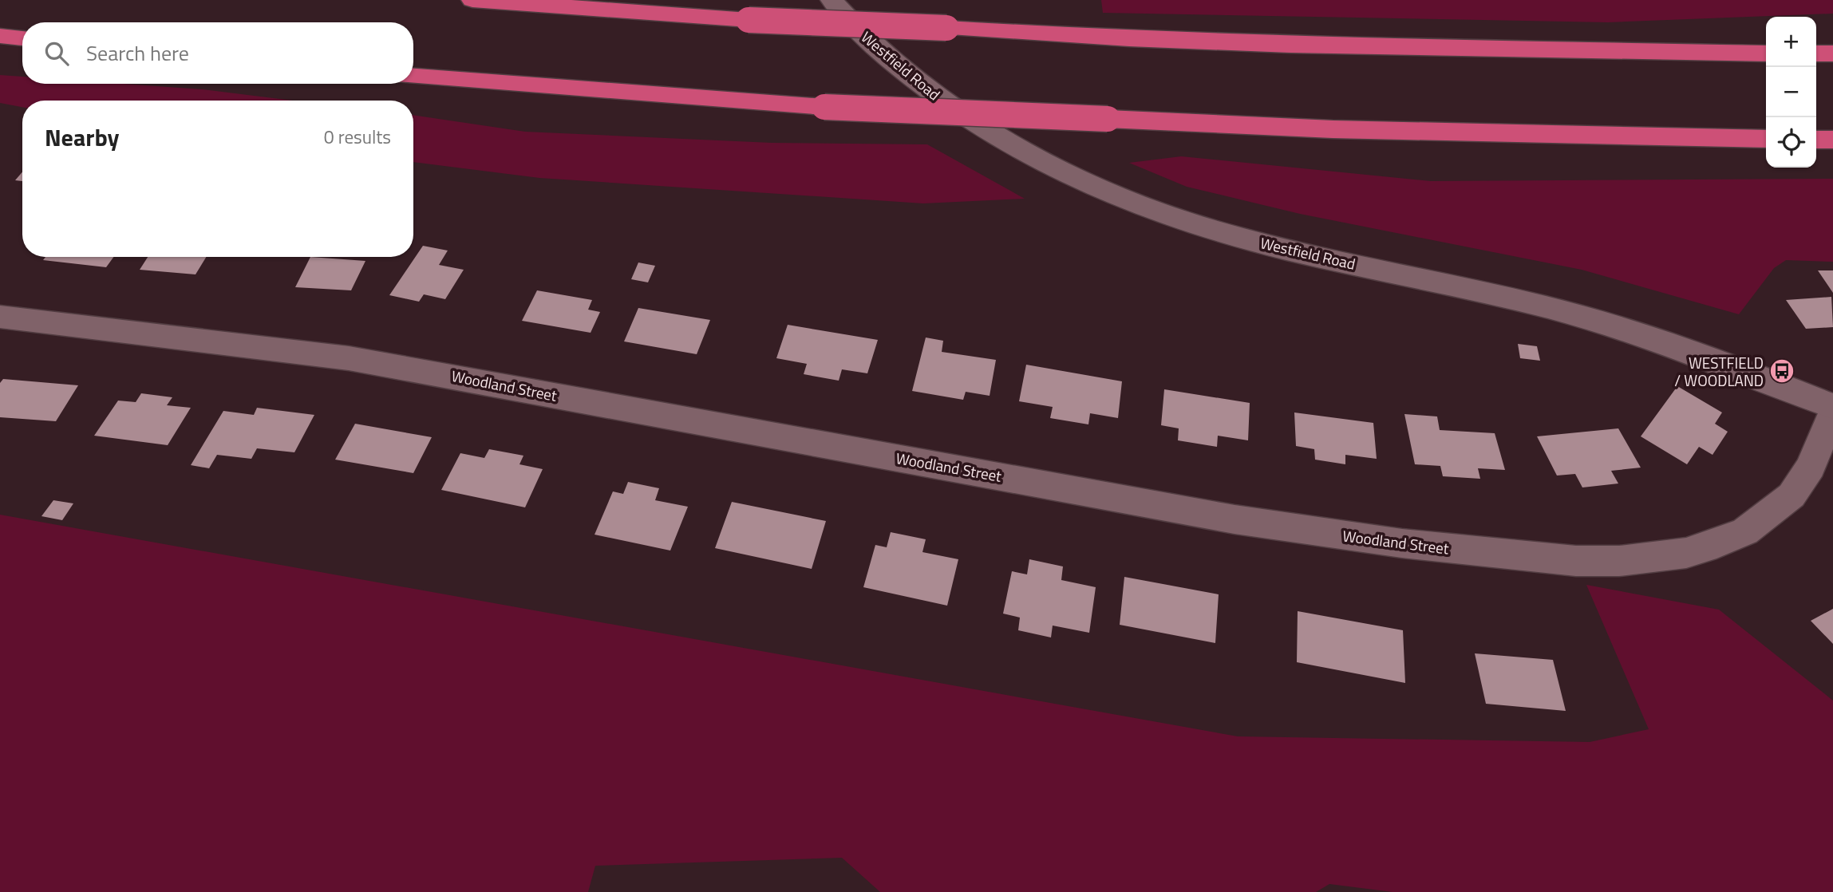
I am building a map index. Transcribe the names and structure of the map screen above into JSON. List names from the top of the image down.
{
  "streets": {
    "street": ["Westfield Road", "Woodland Street"]
  },
  "places": {
    "bus stop": ["WESTFIELD / WOODLAND"]
  },
  "page": {
    "map_buttons": ["+", "−"],
    "search": "Search here",
    "heading": ["Nearby", "0 results"]
  }
}
